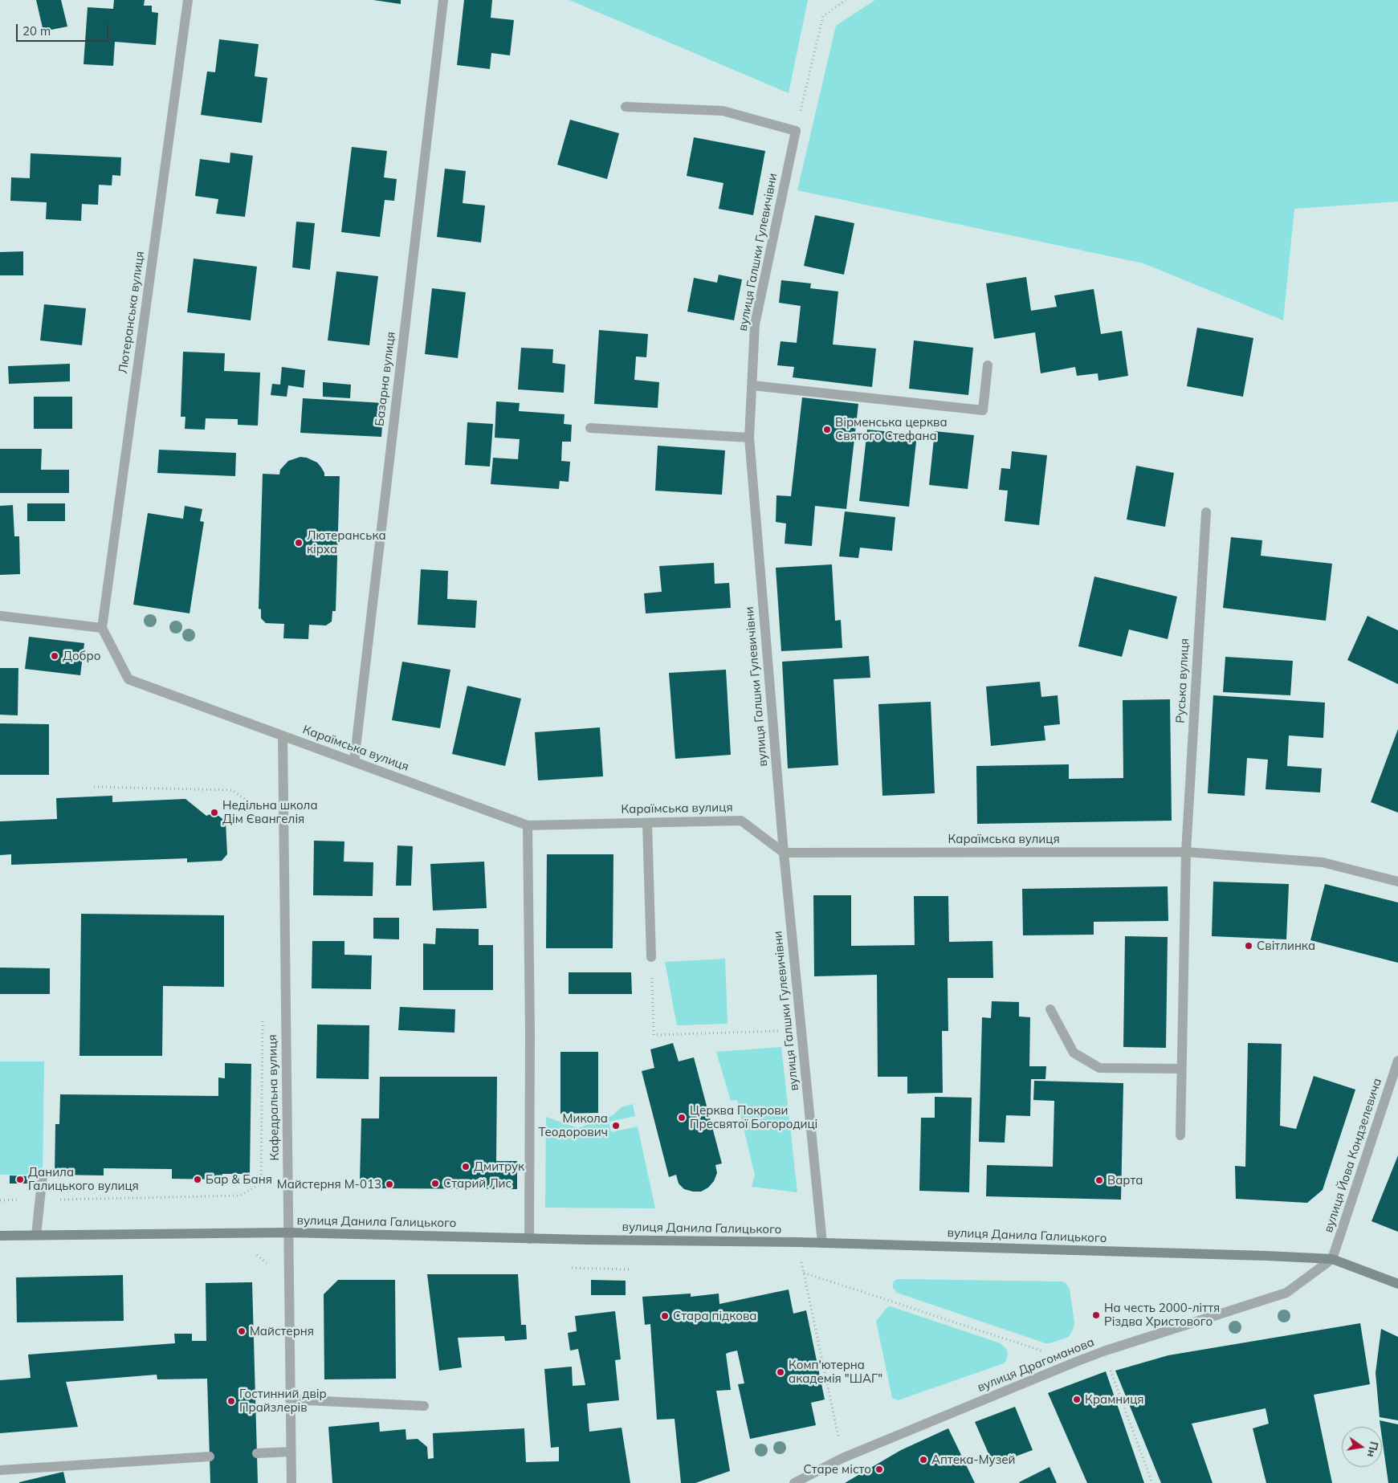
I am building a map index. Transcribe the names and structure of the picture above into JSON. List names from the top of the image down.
{
  "streets": {
    "main road": ["вулиця Данила Галицького"],
    "street": [
      "вулиця Галшки Гулевичівни",
      "Лютеранська вулиця",
      "Базарна вулиця",
      "Руська вулиця",
      "Караїмська вулиця",
      "Кафедральна вулиця",
      "вулиця Йова Кондзелевича",
      "вулиця Драгоманова"
    ]
  },
  "crossings": [
    ["вулиця Галшки Гулевичівни", "Караїмська вулиця"],
    ["вулиця Галшки Гулевичівни", "вулиця Данила Галицького"],
    ["Лютеранська вулиця", "Караїмська вулиця"],
    ["Базарна вулиця", "Караїмська вулиця"],
    ["Руська вулиця", "Караїмська вулиця"],
    ["Караїмська вулиця", "Кафедральна вулиця"],
    ["Кафедральна вулиця", "вулиця Данила Галицького"],
    ["вулиця Йова Кондзелевича", "вулиця Данила Галицького"],
    ["вулиця Йова Кондзелевича", "вулиця Драгоманова"],
    ["вулиця Данила Галицького", "вулиця Драгоманова"]
  ],
  "places": [
    "Вірменська церква Святого Стефана",
    "Лютеранська кірха",
    "Добро",
    "Недільна школа Дім Євангелія",
    "Світлинка",
    "Церква Покрови Пресвятої Богородиці",
    "Микола Теодорович",
    "Дмитрук",
    "Данила Галицького вулиця",
    "Бар & Баня",
    "Варта",
    "Старий Лис",
    "Майстерня М-013",
    "На честь 2000-ліття Різдва Христового",
    "Стара підкова",
    "Майстерня",
    "Комп'ютерна академія \"ШАГ\"",
    "Крамниця",
    "Гостинний двір Прайзлерів",
    "Аптека-Музей",
    "Старе місто"
  ],
  "scale_bar": "20 m",
  "north": "right"
}
